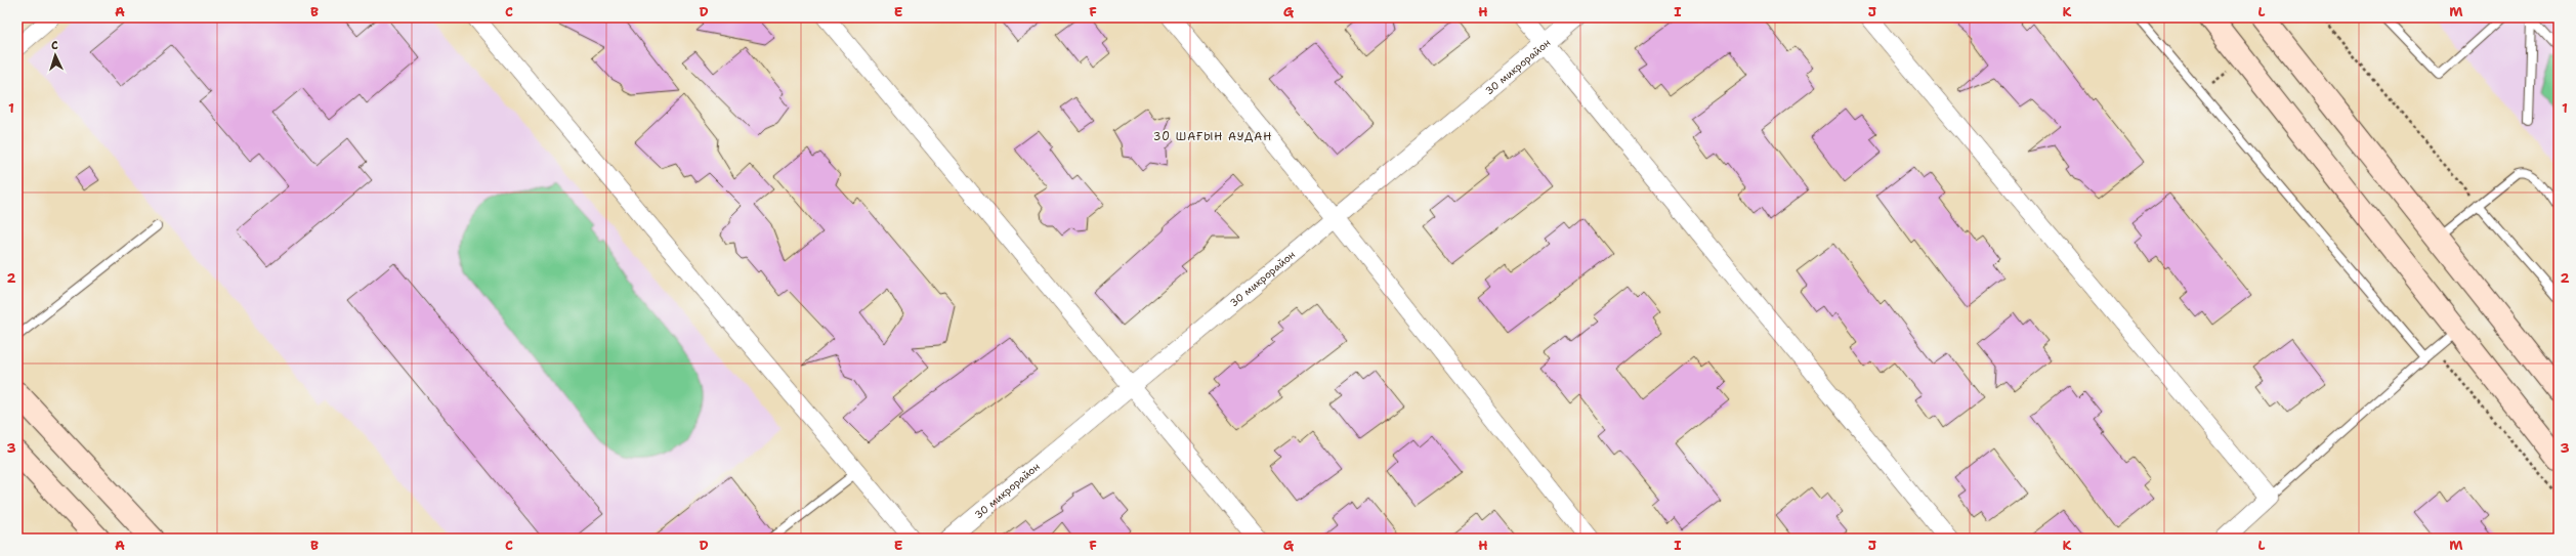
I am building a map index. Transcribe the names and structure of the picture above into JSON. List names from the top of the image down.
{
  "streets": {
    "street": ["30 микрорайон"]
  },
  "districts": ["30 ШАҒЫН АУДАН"],
  "north": "top",
  "grid": {
    "columns": [
      "A",
      "B",
      "C",
      "D",
      "E",
      "F",
      "G",
      "H",
      "I",
      "J",
      "K",
      "L",
      "M"
    ],
    "rows": ["1", "2", "3"]
  }
}
